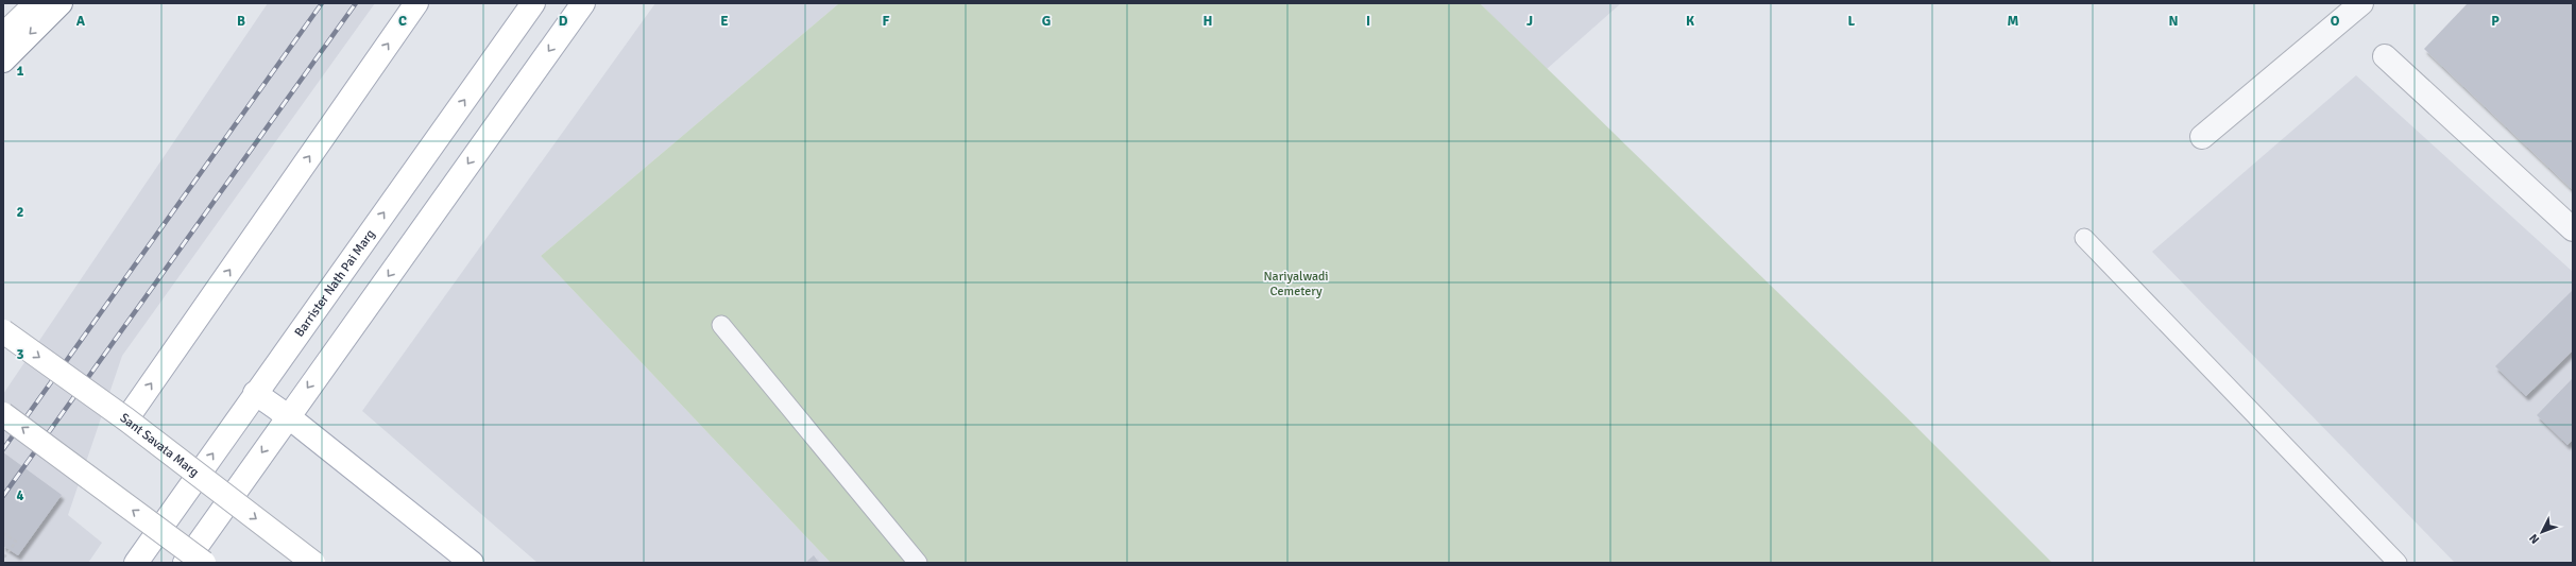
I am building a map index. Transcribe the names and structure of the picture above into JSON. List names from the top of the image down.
{
  "streets": {
    "main road": ["Barrister Nath Pai Marg", "Sant Savata Marg"]
  },
  "parks": ["Nariyalwadi Cemetery"],
  "north": "bottom left",
  "grid": {
    "columns": [
      "A",
      "B",
      "C",
      "D",
      "E",
      "F",
      "G",
      "H",
      "I",
      "J",
      "K",
      "L",
      "M",
      "N",
      "O",
      "P"
    ],
    "rows": [
      "1",
      "2",
      "3",
      "4"
    ]
  }
}
